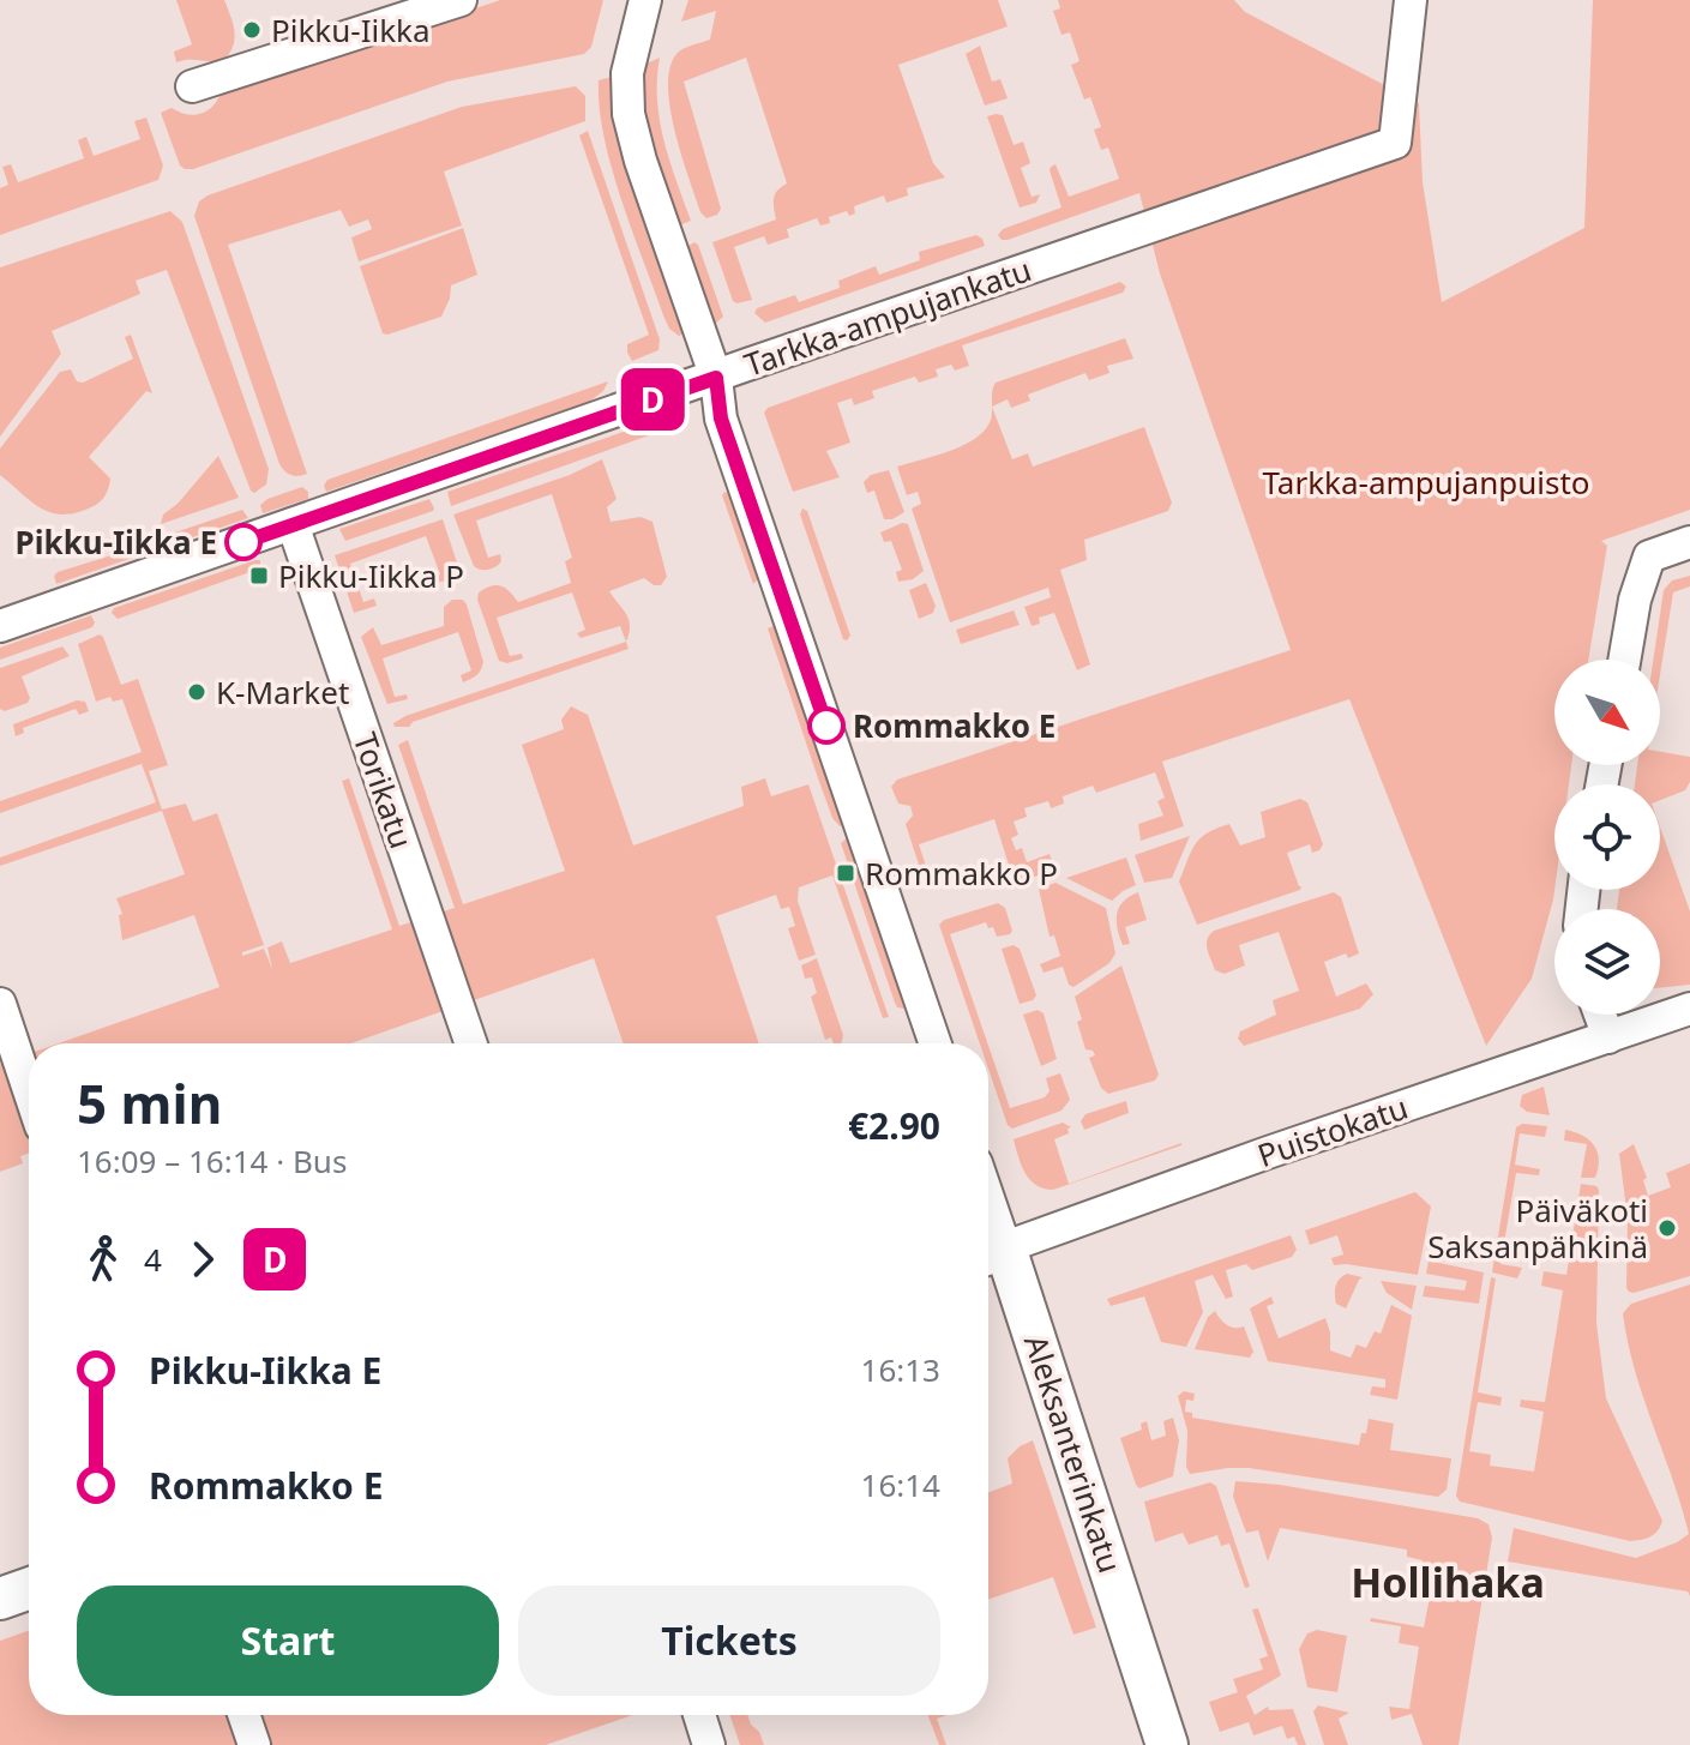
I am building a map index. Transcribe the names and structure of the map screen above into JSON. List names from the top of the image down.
{
  "streets": {
    "main road": ["Aleksanterinkatu"],
    "street": ["Tarkka-ampujankatu", "Torikatu", "Puistokatu"]
  },
  "crossings": [
    ["Tarkka-ampujankatu", "Torikatu"],
    ["Puistokatu", "Aleksanterinkatu"]
  ],
  "districts": ["Hollihaka"],
  "parks": ["Tarkka-ampujanpuisto"],
  "places": {
    "other": [
      "Pikku-Iikka",
      "Pikku-Iikka E",
      "K-Market",
      "Rommakko E",
      "Päiväkoti Saksanpähkinä"
    ],
    "transit": ["Pikku-Iikka P", "Rommakko P"]
  },
  "lines": ["bus line D"],
  "north": "bottom right",
  "page": {
    "on_map": "D",
    "heading": ["5 min", "16:09 – 16:14 · Bus", "€2.90"],
    "legs": ["4", "D"],
    "list": [
      {
        "name": "Pikku-Iikka E",
        "value": "16:13"
      },
      {
        "name": "Rommakko E",
        "value": "16:14"
      }
    ],
    "buttons": ["Start", "Tickets"]
  }
}
